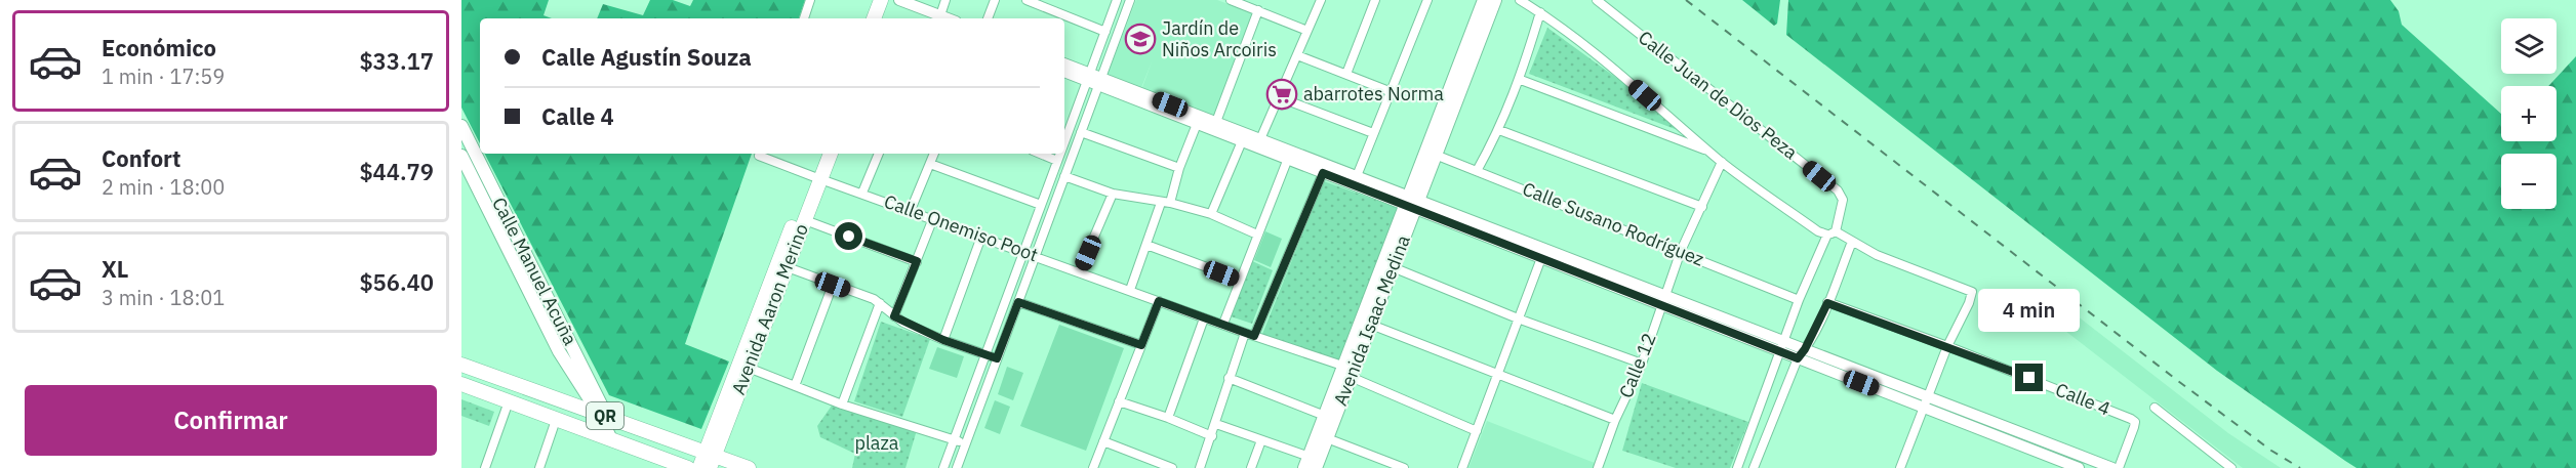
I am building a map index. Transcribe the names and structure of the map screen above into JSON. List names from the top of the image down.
{
  "streets": {
    "main road": [
      "Calle Manuel Acuña",
      "Avenida Aaron Merino",
      "Avenida Isaac Medina",
      "QR"
    ],
    "street": [
      "Calle Juan de Dios Peza",
      "Calle Susano Rodríguez",
      "Calle Onemiso Poot",
      "Calle 12",
      "Calle 4"
    ]
  },
  "crossings": [
    ["Calle Susano Rodríguez", "Avenida Isaac Medina"],
    ["Calle Susano Rodríguez", "Calle 12"],
    ["Calle Onemiso Poot", "Avenida Aaron Merino"],
    ["Calle Onemiso Poot", "Avenida Isaac Medina"],
    ["Calle Manuel Acuña", "QR"],
    ["Avenida Aaron Merino", "QR"]
  ],
  "parks": ["plaza"],
  "places": {
    "school or university": ["Jardín de Niños Arcoiris"],
    "supermarket": ["abarrotes Norma"]
  },
  "page": {
    "list": [
      {
        "name": "Económico",
        "note": "1 min · 17:59",
        "value": "$33.17"
      },
      {
        "name": "Confort",
        "note": "2 min · 18:00",
        "value": "$44.79"
      },
      {
        "name": "XL",
        "note": "3 min · 18:01",
        "value": "$56.40"
      }
    ],
    "map_buttons": ["+", "−"],
    "banner": ["Calle Agustín Souza", "Calle 4"],
    "bubble": "4 min",
    "buttons": "Confirmar"
  }
}
